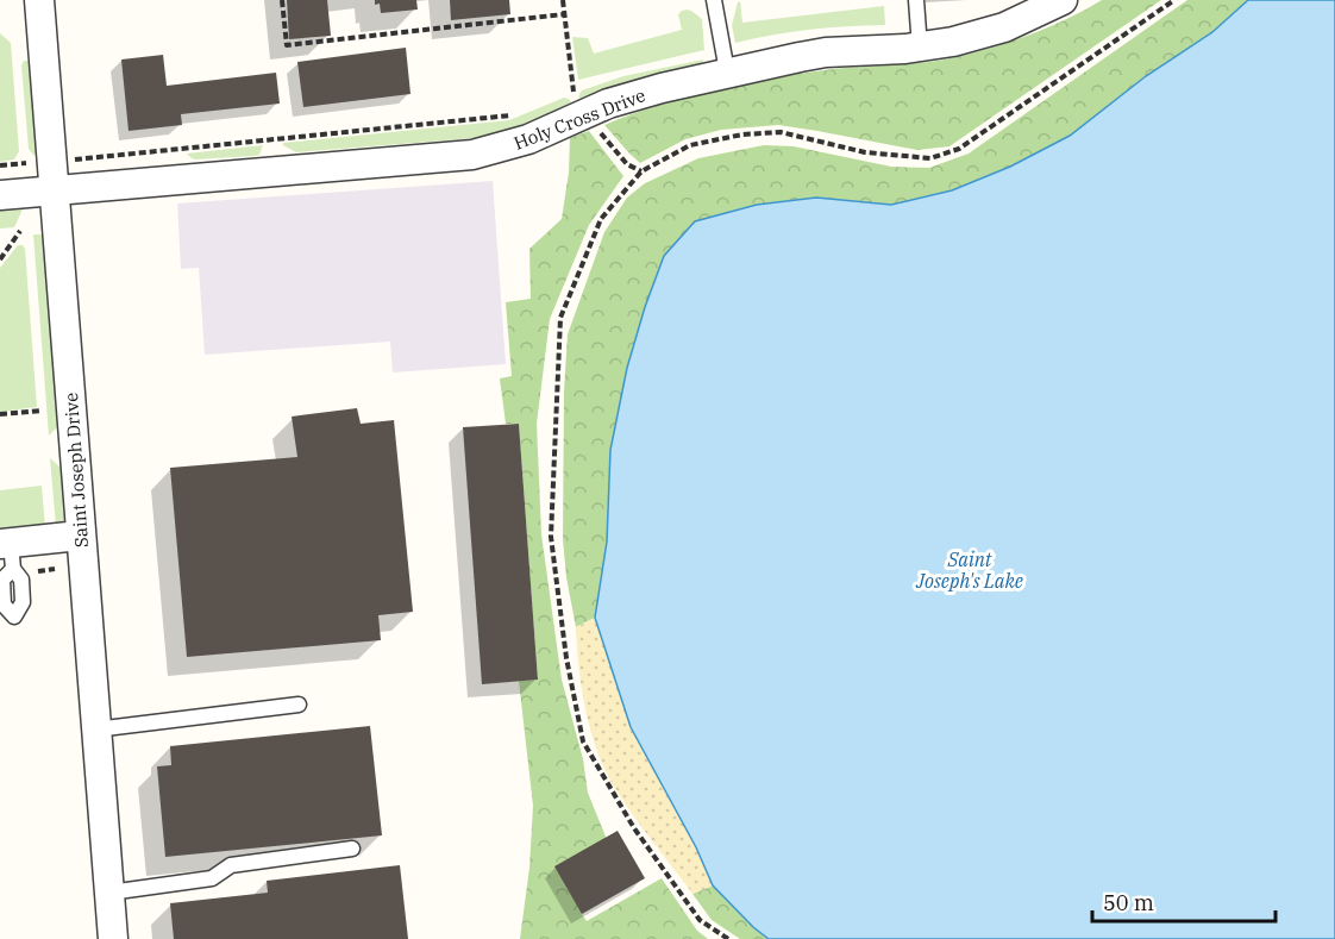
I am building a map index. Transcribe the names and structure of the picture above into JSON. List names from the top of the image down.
{
  "streets": {
    "street": ["Holy Cross Drive", "Saint Joseph Drive"]
  },
  "crossings": [
    ["Holy Cross Drive", "Saint Joseph Drive"]
  ],
  "water": ["Saint Joseph's Lake"],
  "scale_bar": "50 m"
}
